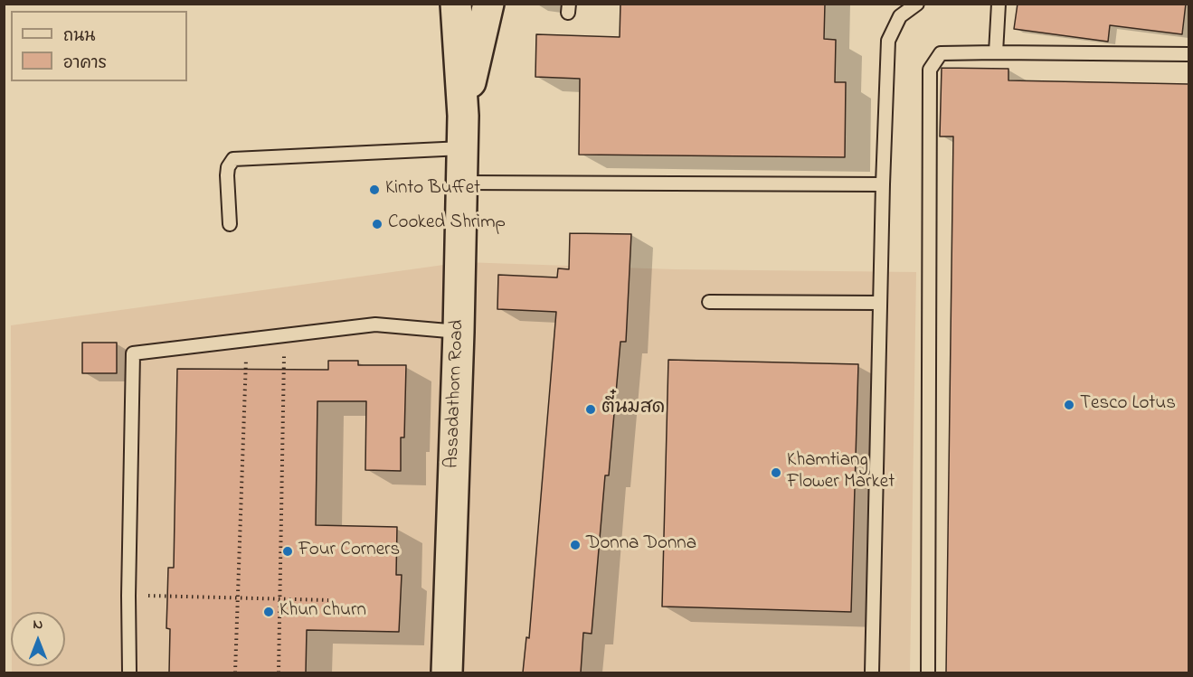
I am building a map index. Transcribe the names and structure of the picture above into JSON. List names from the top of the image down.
{
  "streets": {
    "street": ["Assadathorn Road"]
  },
  "places": [
    "Kinto Buffet",
    "Cooked Shrimp",
    "Tesco Lotus",
    "ตี๋นมสด",
    "Khamtiang Flower Market",
    "Donna Donna",
    "Four Corners",
    "Khun churn"
  ],
  "legend": ["ถนน", "อาคาร"],
  "north": "top"
}
